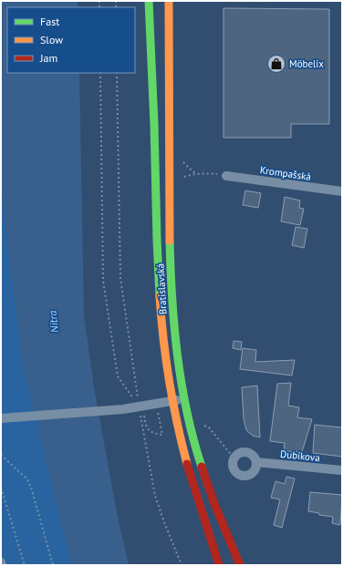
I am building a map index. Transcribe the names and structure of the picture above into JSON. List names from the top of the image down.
{
  "streets": {
    "main road": ["Bratislavská"],
    "street": ["Krompašská", "Dubíkova"]
  },
  "water": ["Nitra"],
  "places": {
    "shop": ["Möbelix"]
  },
  "legend": ["Fast", "Slow", "Jam"]
}
